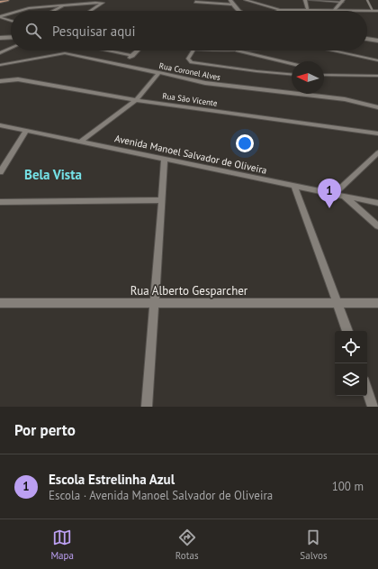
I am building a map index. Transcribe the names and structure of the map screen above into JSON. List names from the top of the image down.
{
  "streets": {
    "street": [
      "Rua Coronel Alves",
      "Rua São Vicente",
      "Avenida Manoel Salvador de Oliveira",
      "Rua Alberto Gesparcher"
    ]
  },
  "districts": ["Bela Vista"],
  "north": "left",
  "page": {
    "search": "Pesquisar aqui",
    "pins": "1",
    "heading": "Por perto",
    "list": [
      {
        "mark": "1",
        "name": "Escola Estrelinha Azul",
        "note": "Escola · Avenida Manoel Salvador de Oliveira",
        "value": "100 m"
      }
    ],
    "nav": ["Mapa", "Rotas", "Salvos"]
  }
}
